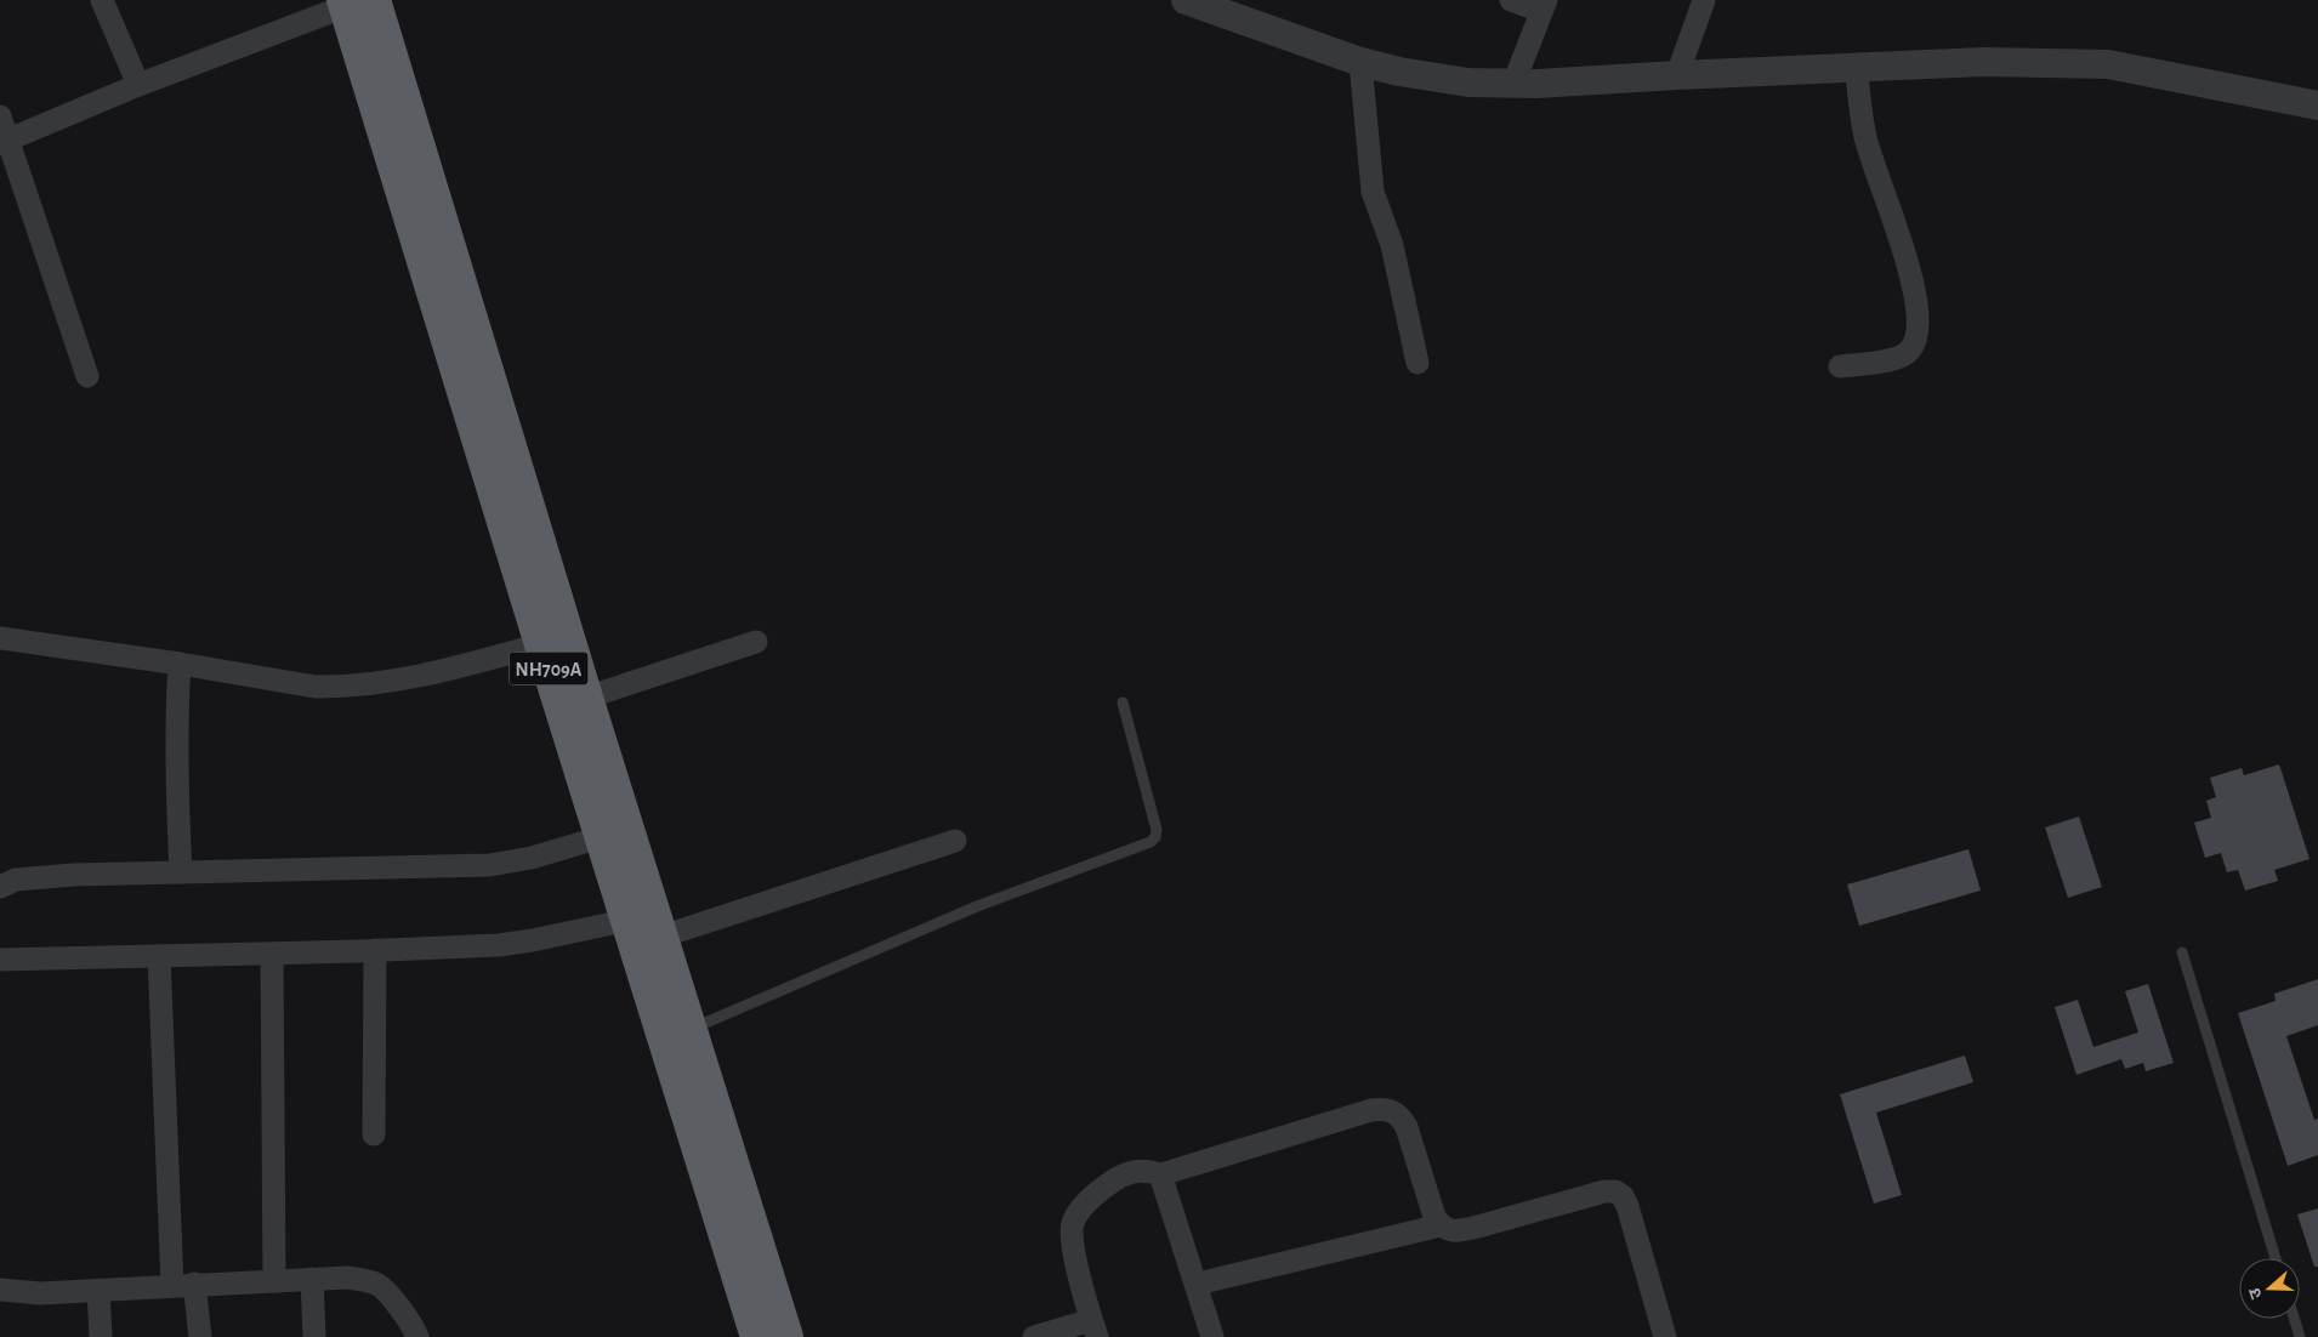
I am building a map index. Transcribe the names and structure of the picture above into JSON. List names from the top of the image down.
{
  "streets": {
    "highway": ["NH709A"]
  },
  "north": "left"
}
